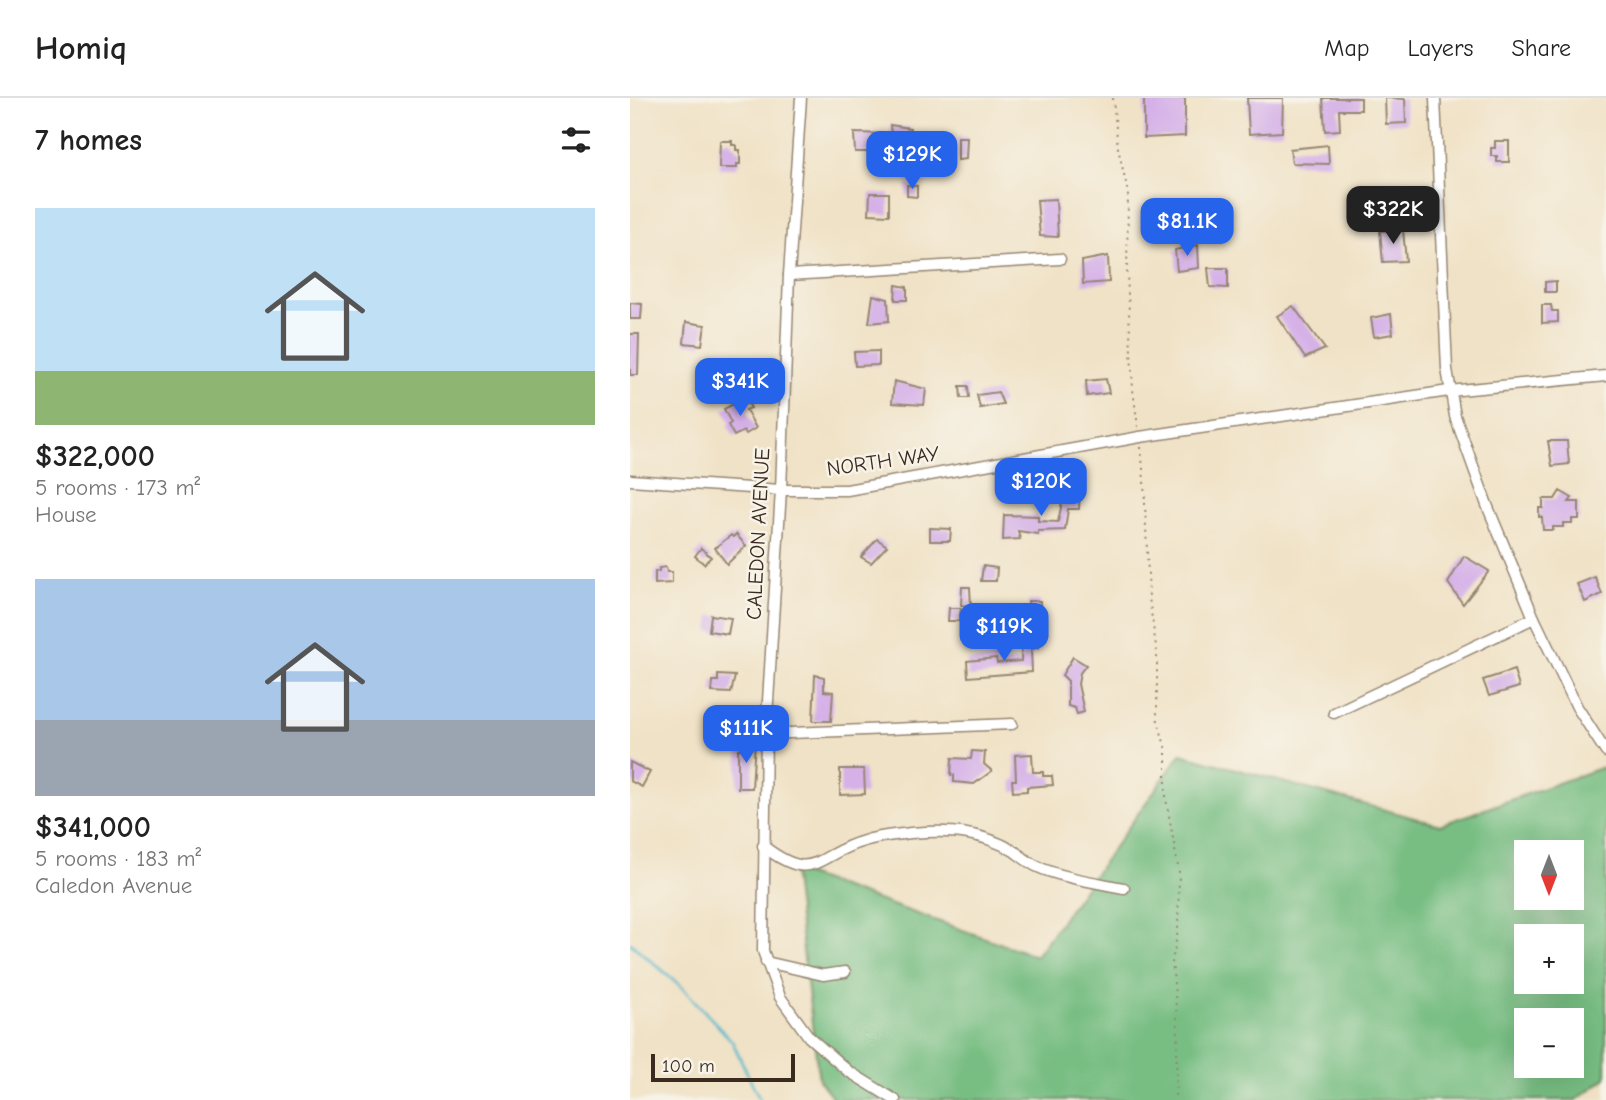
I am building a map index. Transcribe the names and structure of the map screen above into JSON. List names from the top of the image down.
{
  "streets": {
    "street": ["NORTH WAY", "CALEDON AVENUE"]
  },
  "crossings": [
    ["NORTH WAY", "CALEDON AVENUE"]
  ],
  "scale_bar": "100 m",
  "north": "bottom",
  "page": {
    "header": "Homiq",
    "nav": ["Map", "Layers", "Share"],
    "heading": "7 homes",
    "price": [
      "$129K",
      "$322K",
      "$81.1K",
      "$341K",
      "$120K",
      "$119K",
      "$111K"
    ],
    "list": [
      {
        "name": "$322,000",
        "note": "5 rooms · 173 m² · House"
      },
      {
        "name": "$341,000",
        "note": "5 rooms · 183 m² · Caledon Avenue"
      }
    ],
    "map_buttons": ["+", "−"],
    "scale": "100 m"
  }
}
